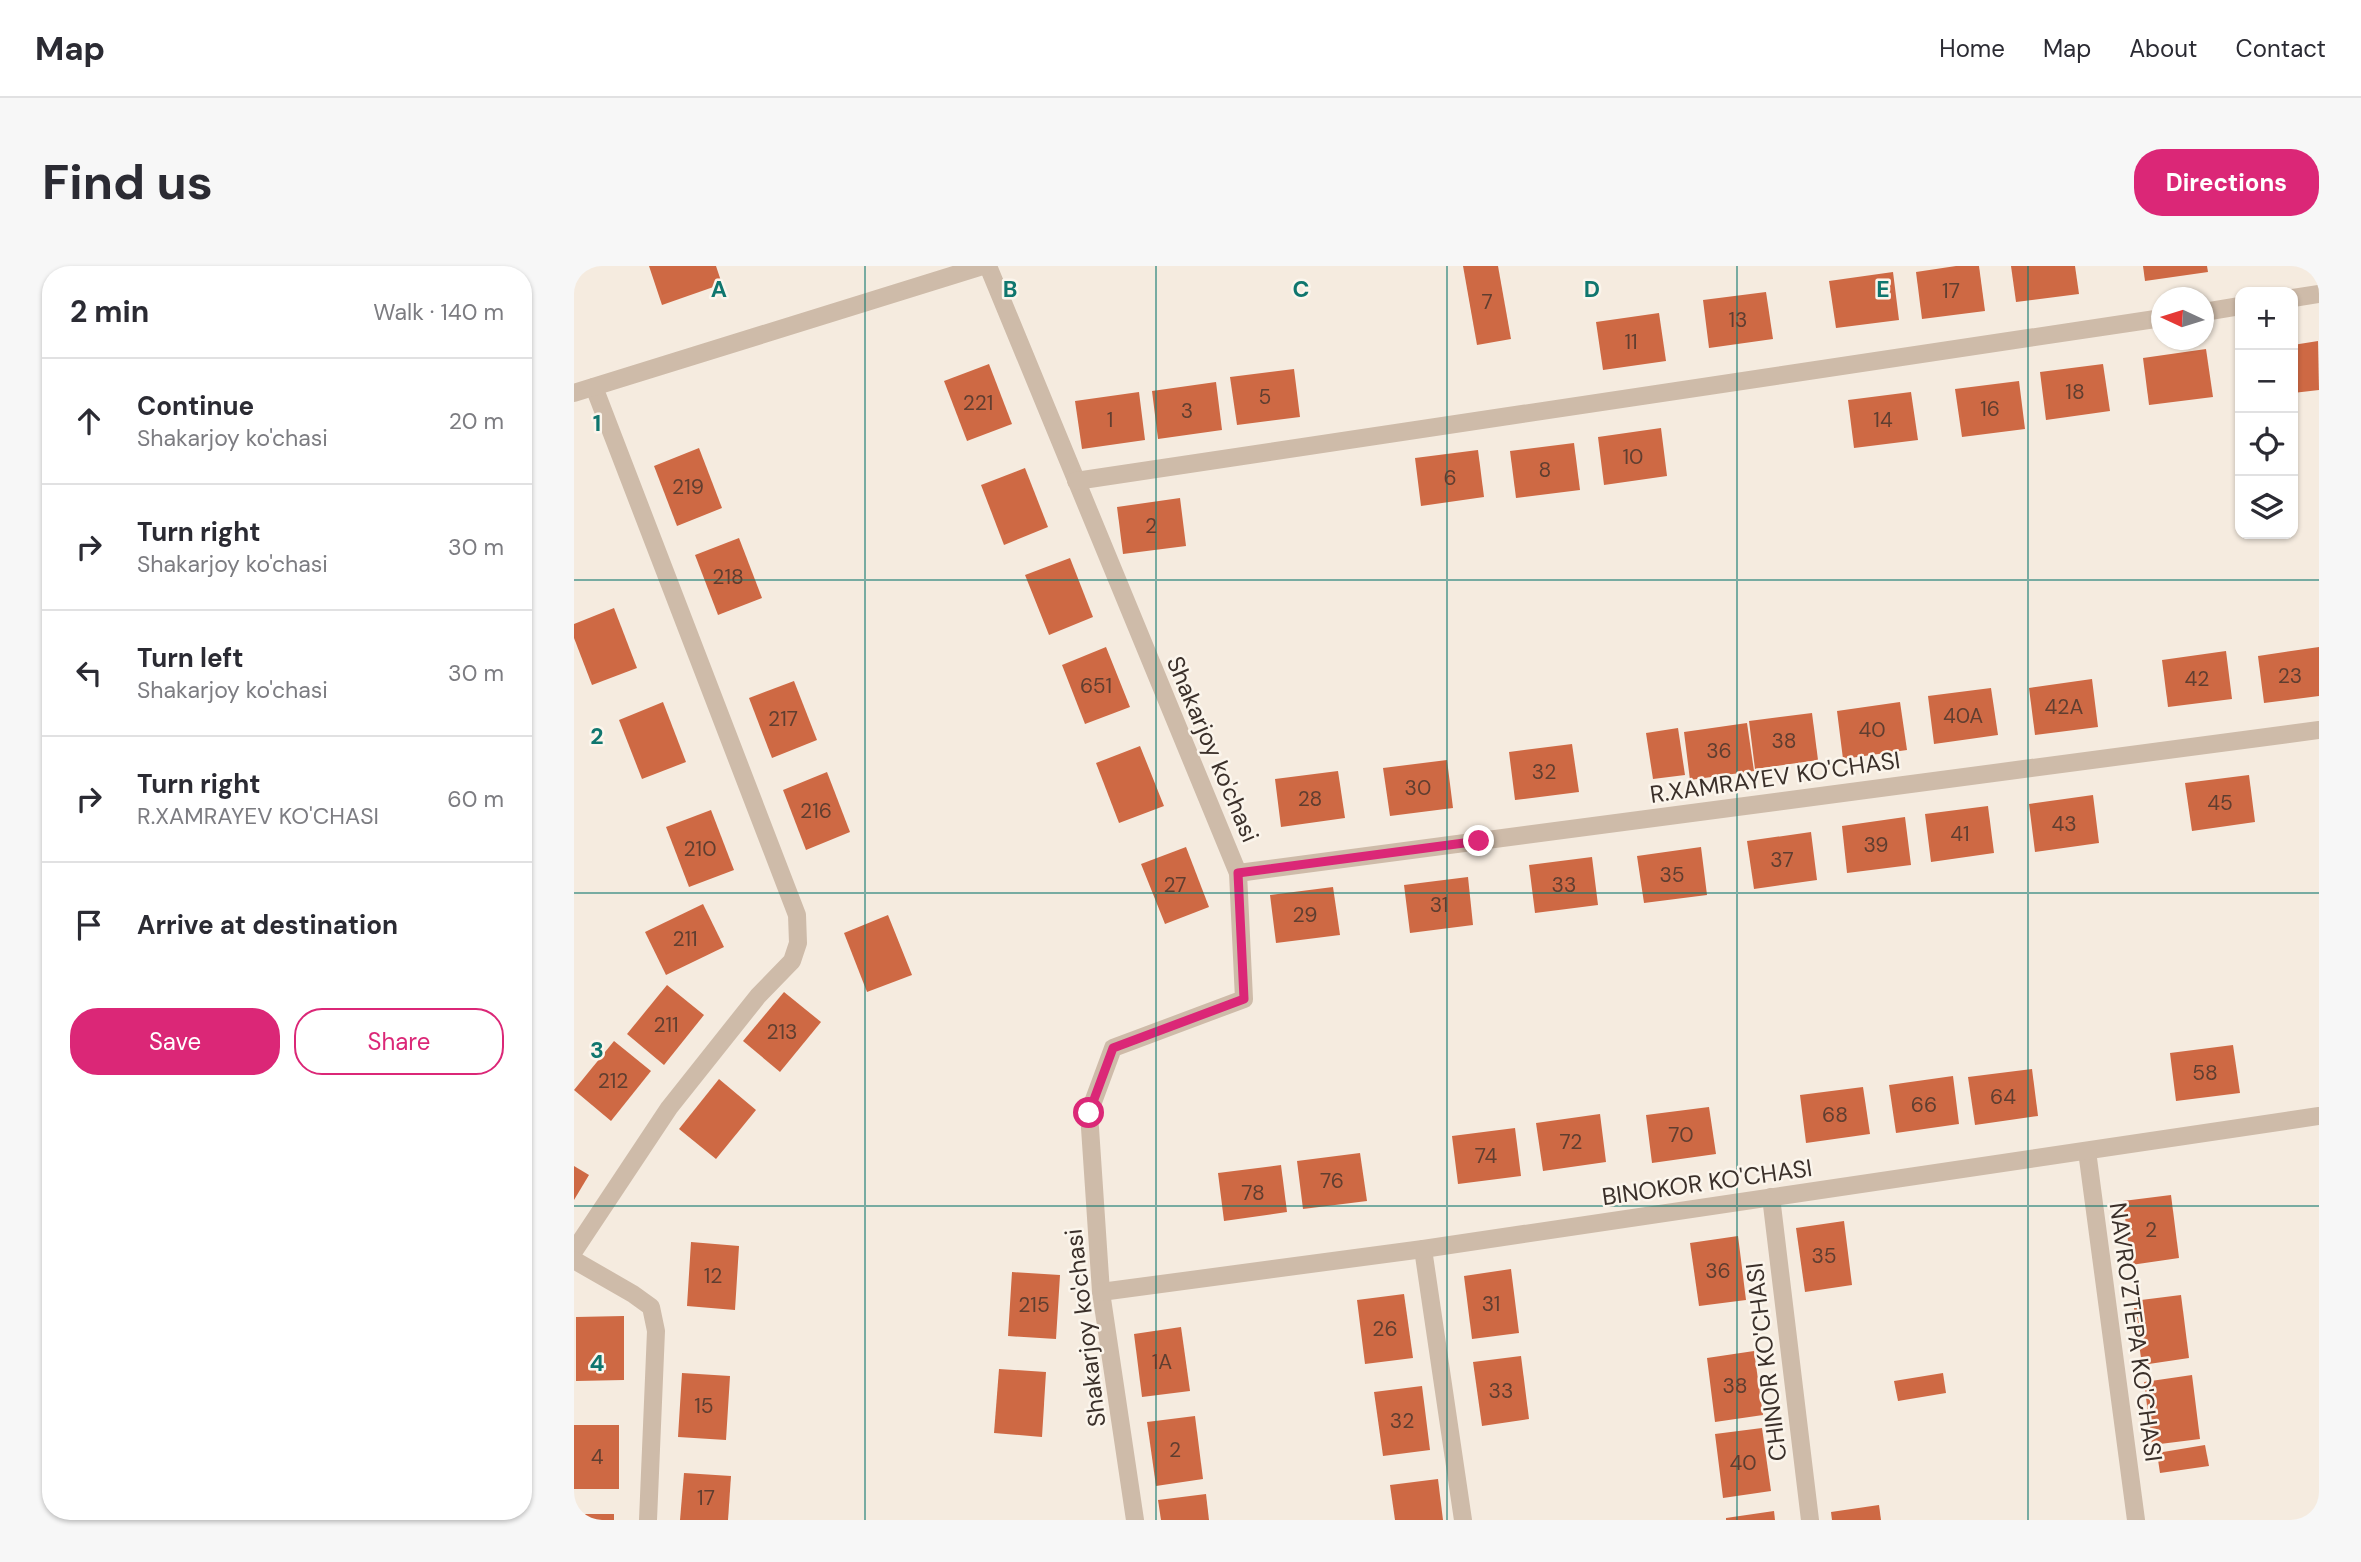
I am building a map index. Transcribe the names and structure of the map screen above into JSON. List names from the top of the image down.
{
  "streets": {
    "street": [
      "Shakarjoy ko'chasi",
      "R.XAMRAYEV KO'CHASI",
      "BINOKOR KO'CHASI",
      "NAVRO'ZTEPA KO'CHASI",
      "CHINOR KO'CHASI"
    ]
  },
  "crossings": [
    ["Shakarjoy ko'chasi", "R.XAMRAYEV KO'CHASI"],
    ["Shakarjoy ko'chasi", "BINOKOR KO'CHASI"],
    ["BINOKOR KO'CHASI", "NAVRO'ZTEPA KO'CHASI"],
    ["BINOKOR KO'CHASI", "CHINOR KO'CHASI"]
  ],
  "house_numbers": [
    "17",
    "7",
    "13",
    "11",
    "18",
    "5",
    "221",
    "16",
    "3",
    "1",
    "14",
    "10",
    "8",
    "6",
    "219",
    "2",
    "218",
    "23",
    "42",
    "651",
    "42A",
    "40A",
    "217",
    "40",
    "38",
    "36",
    "32",
    "30",
    "28",
    "45",
    "216",
    "43",
    "41",
    "39",
    "210",
    "37",
    "35",
    "27",
    "33",
    "31",
    "29",
    "211",
    "211",
    "213",
    "58",
    "212",
    "64",
    "66",
    "68",
    "70",
    "72",
    "74",
    "76",
    "78",
    "2",
    "35",
    "36",
    "12",
    "31",
    "215",
    "26",
    "1A",
    "38",
    "33",
    "15",
    "32",
    "2",
    "4",
    "40",
    "17"
  ],
  "north": "left",
  "page": {
    "header": "Map",
    "nav": [
      "Home",
      "Map",
      "About",
      "Contact"
    ],
    "buttons": [
      "Directions",
      ["Save", "Share"]
    ],
    "title": "Find us",
    "heading": ["2 min", "Walk · 140 m"],
    "map_buttons": ["+", "−"],
    "list": [
      ["Continue", "Shakarjoy ko'chasi", "20 m"],
      ["Turn right", "Shakarjoy ko'chasi", "30 m"],
      ["Turn left", "Shakarjoy ko'chasi", "30 m"],
      ["Turn right", "R.XAMRAYEV KO'CHASI", "60 m"],
      "Arrive at destination"
    ]
  },
  "grid": {
    "columns": [
      "A",
      "B",
      "C",
      "D",
      "E"
    ],
    "rows": [
      "1",
      "2",
      "3",
      "4"
    ]
  }
}
